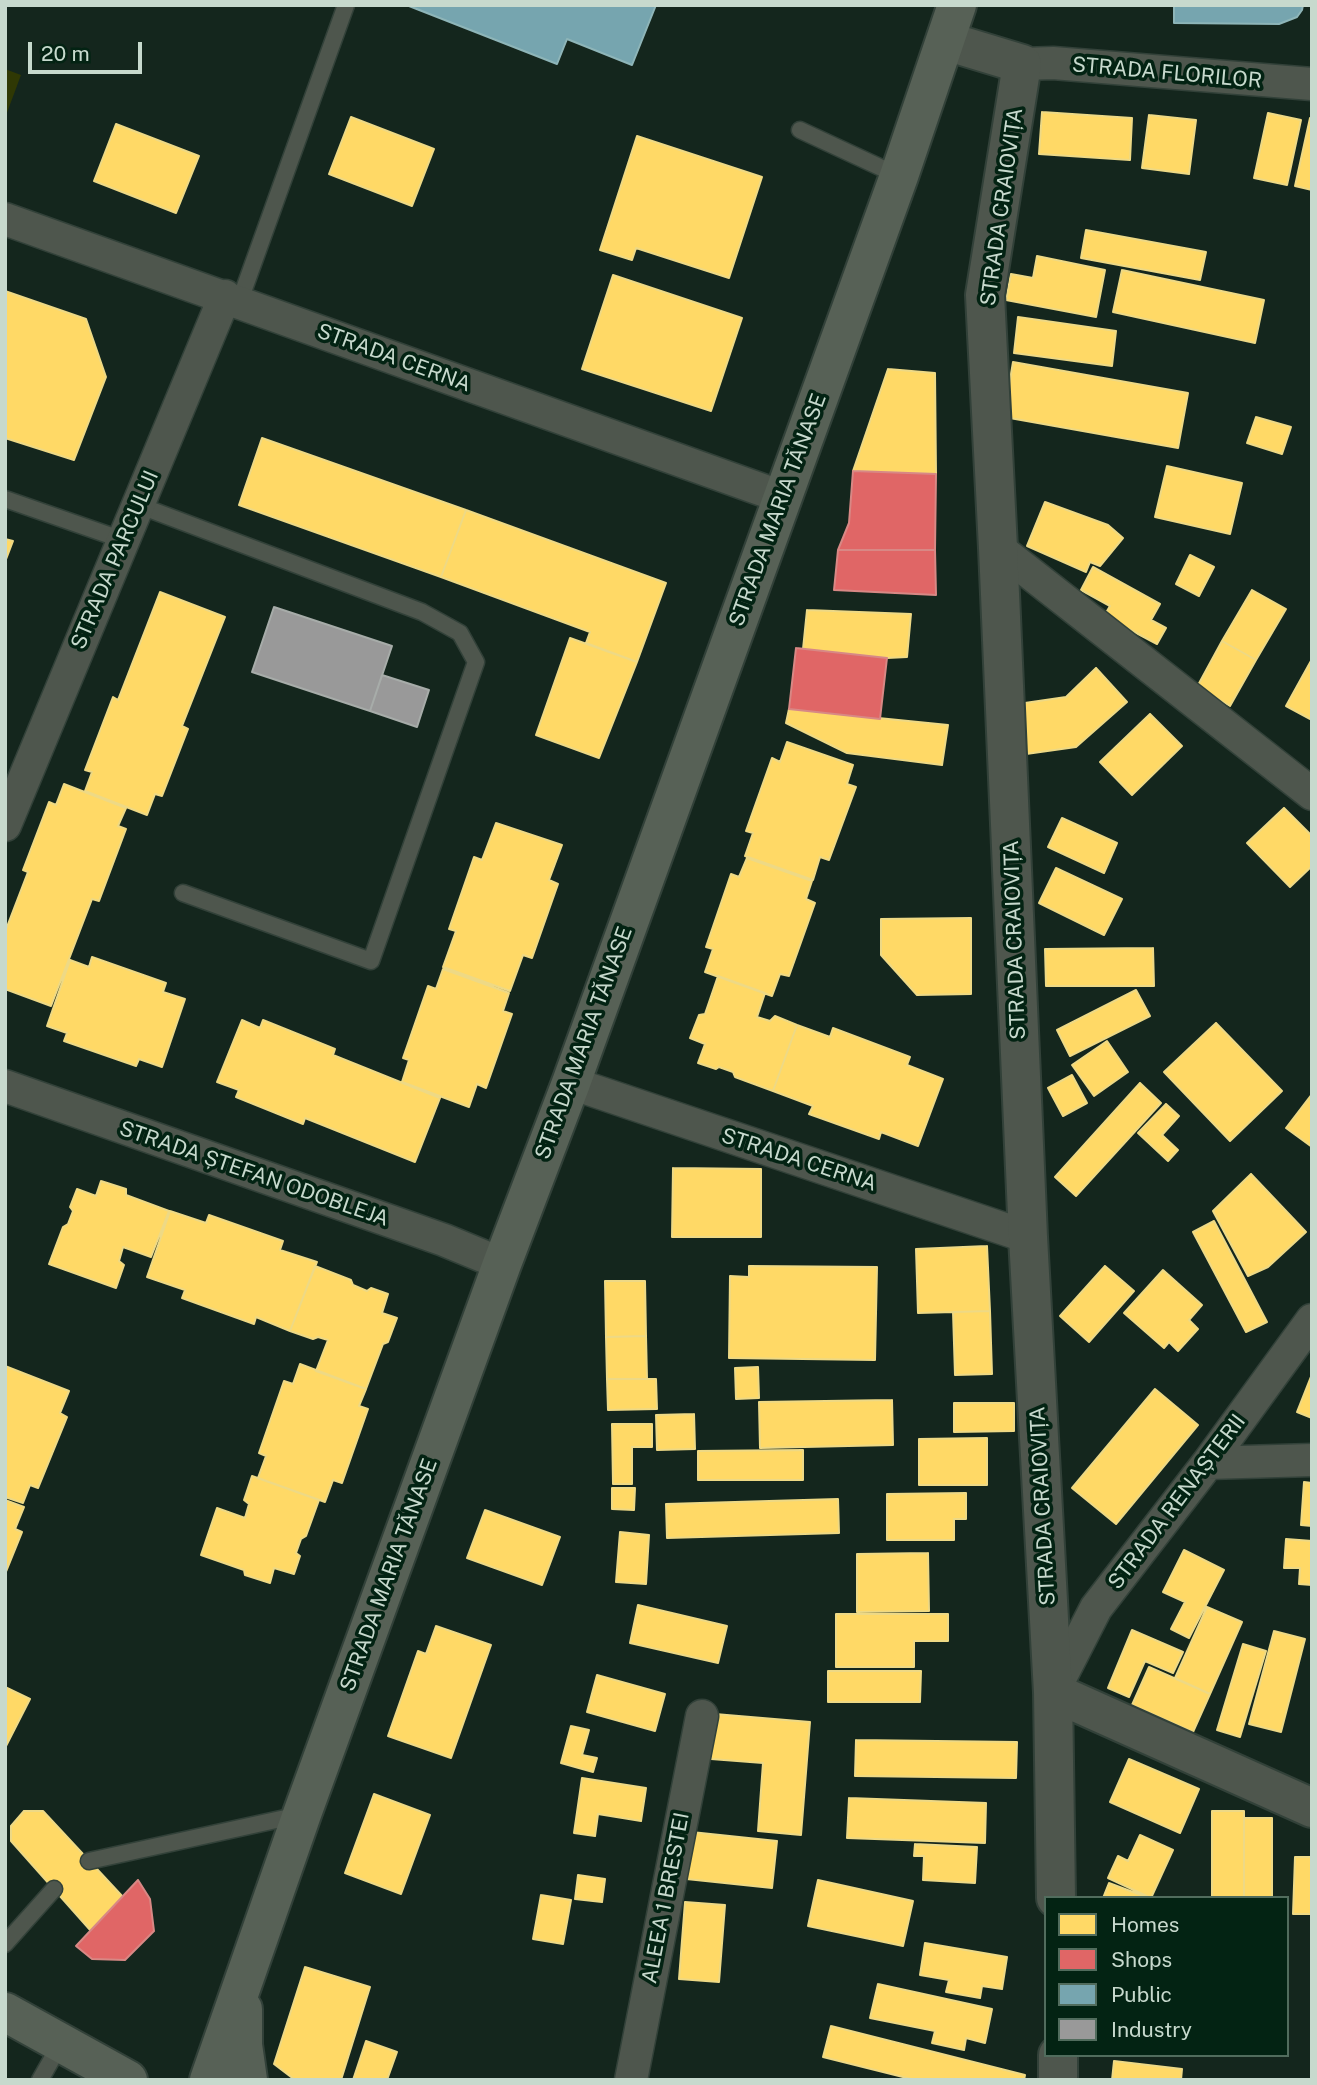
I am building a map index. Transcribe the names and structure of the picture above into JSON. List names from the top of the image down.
{
  "streets": {
    "main road": ["STRADA MARIA TĂNASE"],
    "street": [
      "STRADA FLORILOR",
      "STRADA CRAIOVIȚA",
      "STRADA CERNA",
      "STRADA PARCULUI",
      "STRADA ȘTEFAN ODOBLEJA",
      "STRADA RENAȘTERII",
      "ALEEA 1 BRESTEI"
    ]
  },
  "crossings": [
    ["STRADA FLORILOR", "STRADA CRAIOVIȚA"],
    ["STRADA CRAIOVIȚA", "STRADA CERNA"],
    ["STRADA CRAIOVIȚA", "STRADA RENAȘTERII"],
    ["STRADA CERNA", "STRADA MARIA TĂNASE"],
    ["STRADA CERNA", "STRADA PARCULUI"],
    ["STRADA MARIA TĂNASE", "STRADA ȘTEFAN ODOBLEJA"]
  ],
  "legend": [
    "Homes",
    "Shops",
    "Public",
    "Industry"
  ],
  "scale_bar": "20 m"
}
